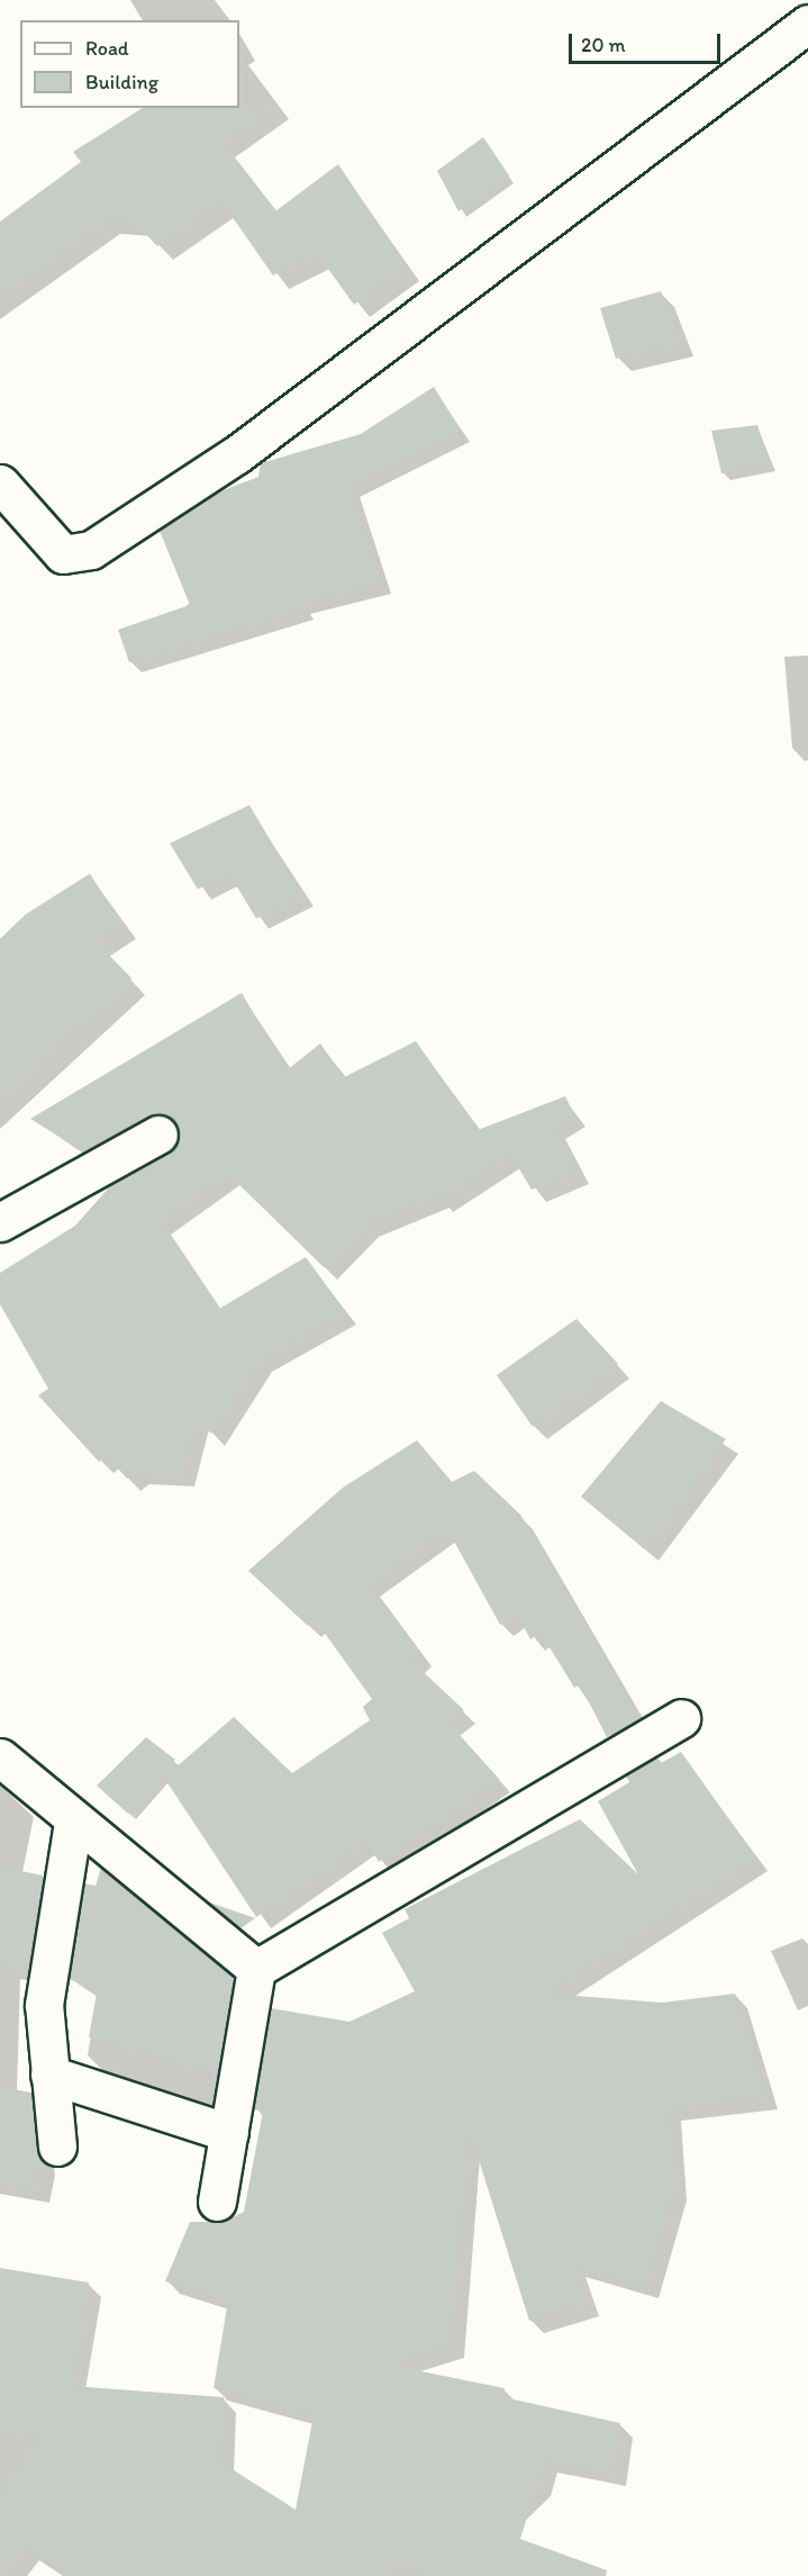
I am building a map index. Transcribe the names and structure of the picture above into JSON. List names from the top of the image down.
{
  "legend": ["Road", "Building"],
  "scale_bar": "20 m"
}
